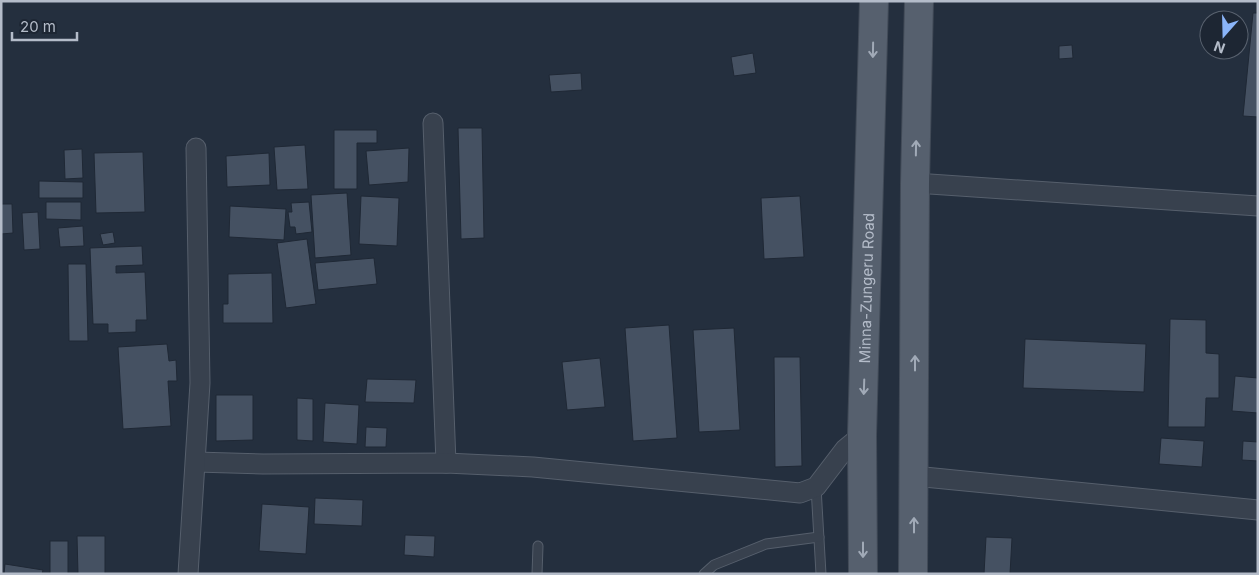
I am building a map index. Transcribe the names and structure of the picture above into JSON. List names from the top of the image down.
{
  "streets": {
    "main road": ["Minna-Zungeru Road"]
  },
  "scale_bar": "20 m",
  "north": "bottom"
}
